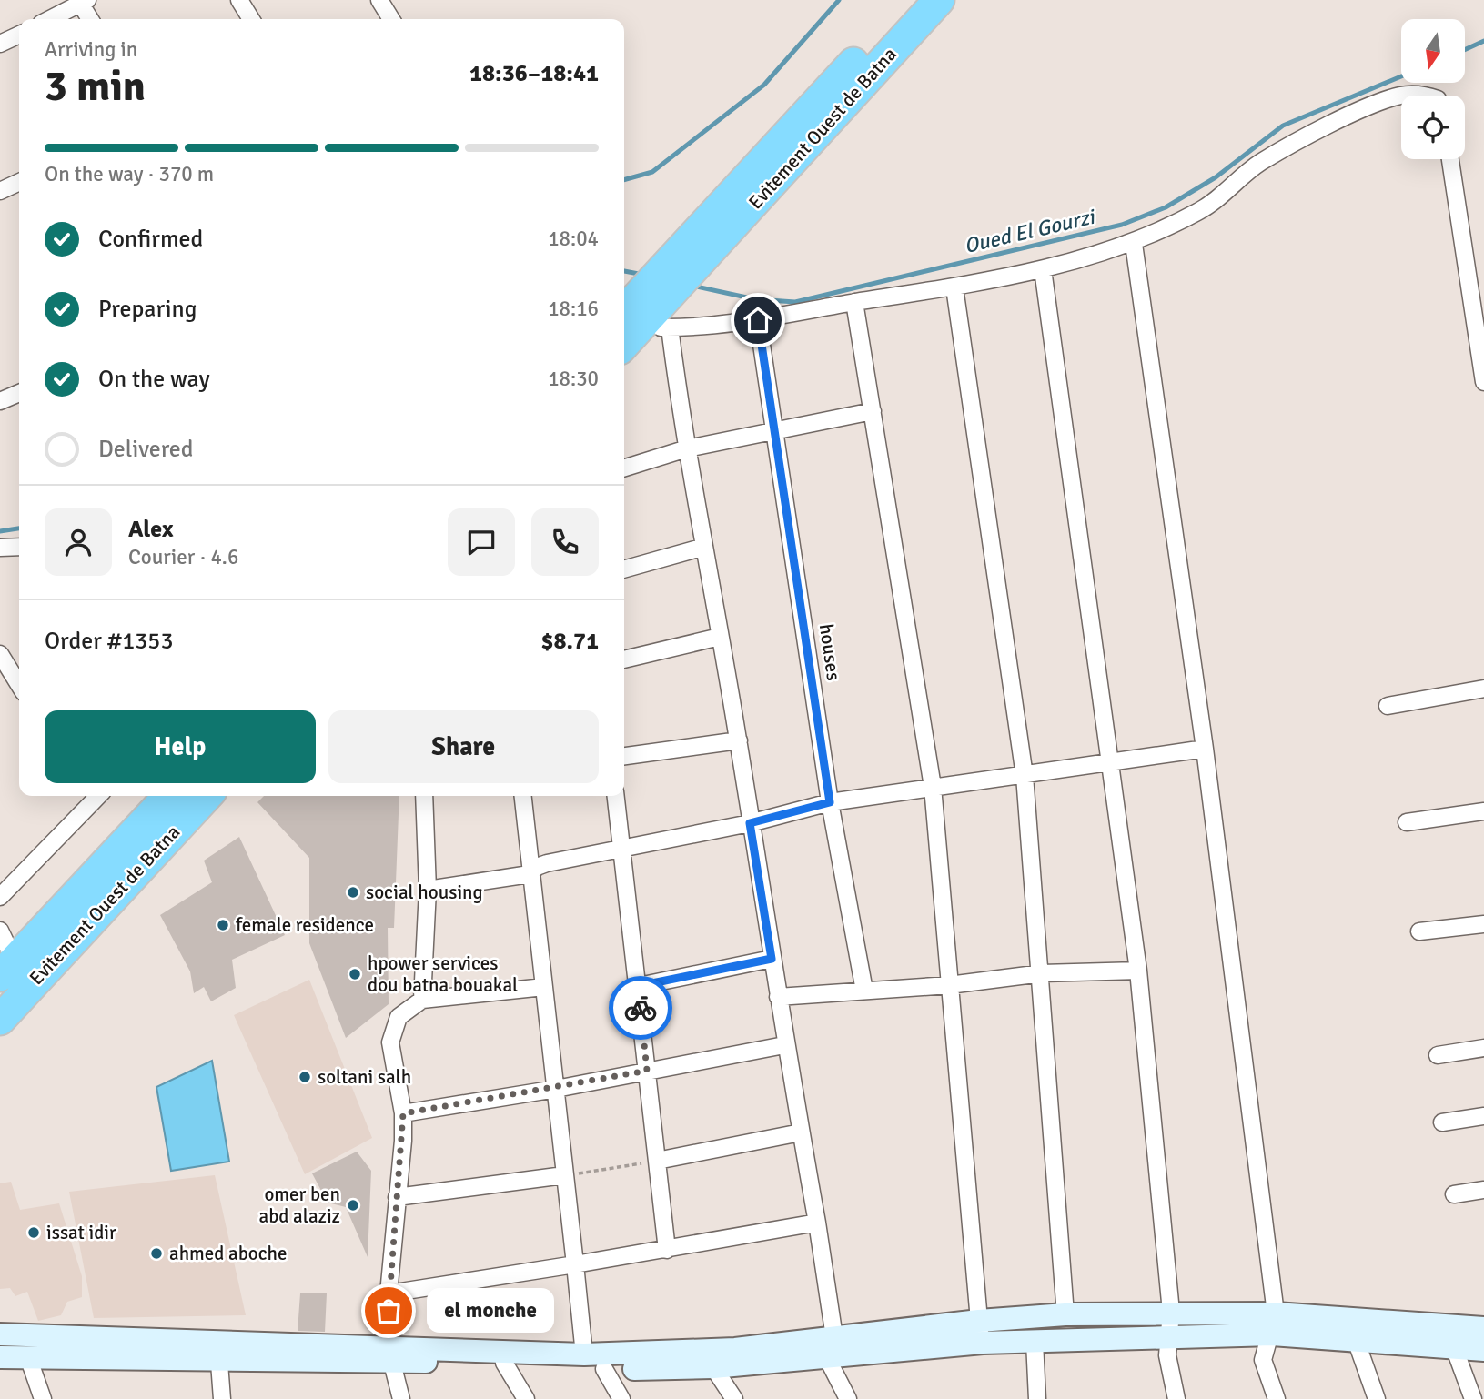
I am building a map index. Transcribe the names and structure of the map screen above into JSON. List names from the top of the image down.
{
  "streets": {
    "highway": ["Evitement Ouest de Batna"],
    "street": ["houses"]
  },
  "water": ["Oued El Gourzi"],
  "places": [
    "social housing",
    "female residence",
    "hpower services dou batna bouakal",
    "soltani salh",
    "omer ben abd alaziz",
    "issat idir",
    "ahmed aboche",
    "el monche"
  ],
  "north": "bottom",
  "page": {
    "heading": ["3 min", "Arriving in", "18:36–18:41"],
    "panel": [
      "Alex",
      "Courier · 4.6",
      "Order #1353",
      "$8.71"
    ],
    "bar": "On the way · 370 m",
    "list": [
      ["Confirmed", "18:04"],
      ["Preparing", "18:16"],
      ["On the way", "18:30"],
      "Delivered"
    ],
    "buttons": ["Help", "Share"],
    "bubble": "el monche"
  }
}
